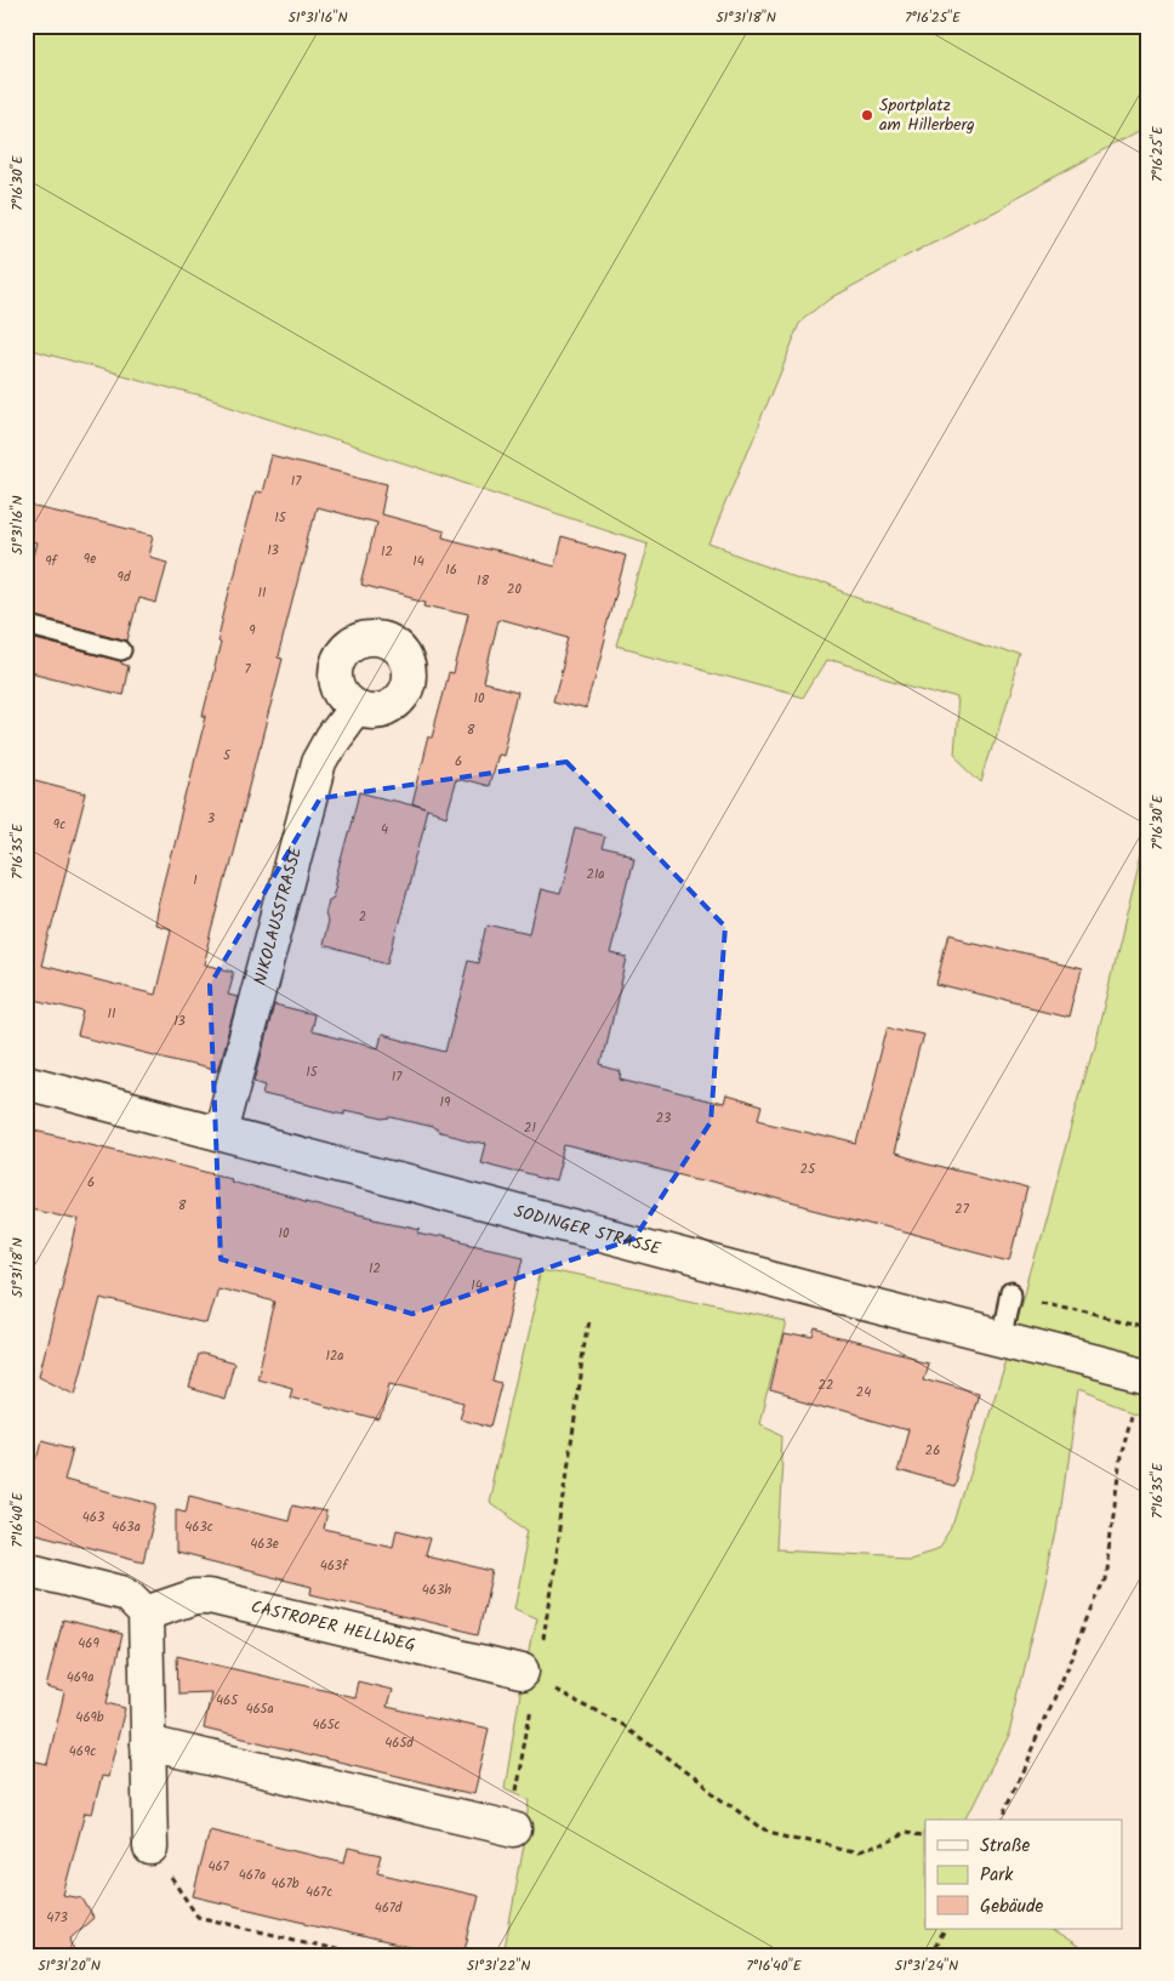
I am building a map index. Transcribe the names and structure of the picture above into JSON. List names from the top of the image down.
{
  "streets": {
    "street": ["NIKOLAUSSTRASSE", "SODINGER STRASSE", "CASTROPER HELLWEG"]
  },
  "crossings": [
    ["NIKOLAUSSTRASSE", "SODINGER STRASSE"]
  ],
  "places": ["Sportplatz am Hillerberg"],
  "house_numbers": [
    "17",
    "15",
    "13",
    "12",
    "9e",
    "9f",
    "14",
    "16",
    "9d",
    "18",
    "20",
    "11",
    "9",
    "7",
    "10",
    "8",
    "5",
    "6",
    "3",
    "9c",
    "4",
    "21a",
    "1",
    "2",
    "11",
    "13",
    "15",
    "17",
    "19",
    "23",
    "21",
    "25",
    "6",
    "8",
    "27",
    "10",
    "12",
    "14",
    "12a",
    "22",
    "24",
    "26",
    "463",
    "463a",
    "463c",
    "463e",
    "463f",
    "463h",
    "469",
    "469a",
    "465",
    "465a",
    "469b",
    "465c",
    "465d",
    "469c",
    "467",
    "467a",
    "467b",
    "467c",
    "467d",
    "473"
  ],
  "legend": ["Straße", "Park", "Gebäude"],
  "coordinates": [
    "51°31'16\"N",
    "51°31'18\"N",
    "7°16'25\"E",
    "7°16'30\"E",
    "7°16'35\"E",
    "7°16'40\"E",
    "51°31'20\"N",
    "51°31'22\"N",
    "51°31'24\"N"
  ]
}
